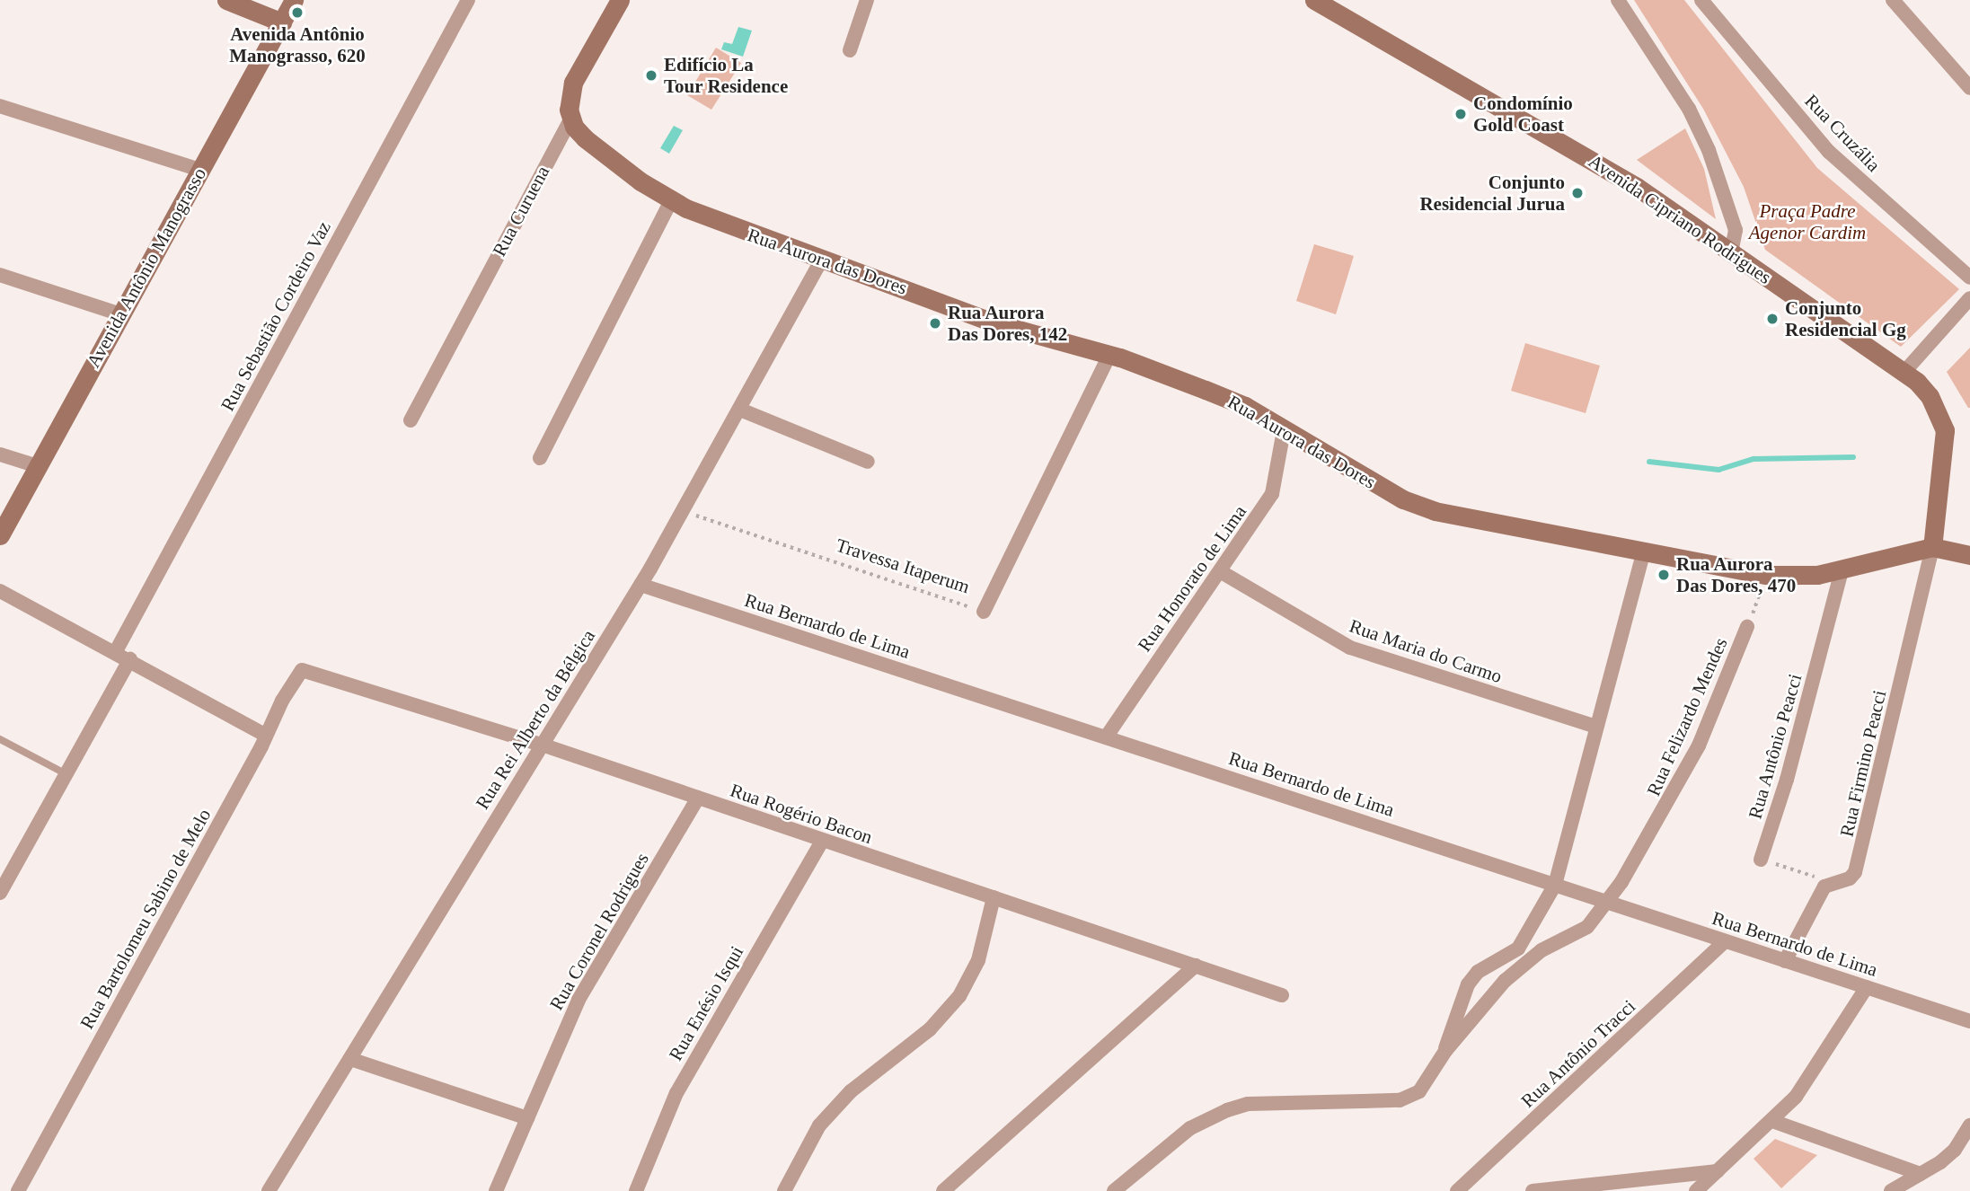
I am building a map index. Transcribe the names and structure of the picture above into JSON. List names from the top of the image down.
{
  "streets": {
    "main road": [
      "Rua Curuena",
      "Avenida Cipriano Rodrigues",
      "Rua Aurora das Dores",
      "Avenida Antônio Manograsso"
    ],
    "street": [
      "Rua Cruzália",
      "Rua Sebastião Cordeiro Vaz",
      "Travessa Itaperum",
      "Rua Honorato de Lima",
      "Rua Bernardo de Lima",
      "Rua Maria do Carmo",
      "Rua Felizardo Mendes",
      "Rua Rei Alberto da Bélgica",
      "Rua Antônio Peacci",
      "Rua Firmino Peacci",
      "Rua Rogério Bacon",
      "Rua Bartolomeu Sabino de Melo",
      "Rua Coronel Rodrigues",
      "Rua Enésio Isqui",
      "Rua Antônio Tracci"
    ]
  },
  "crossings": [
    ["Rua Curuena", "Rua Aurora das Dores"],
    ["Avenida Cipriano Rodrigues", "Rua Aurora das Dores"],
    ["Avenida Cipriano Rodrigues", "Rua Firmino Peacci"],
    ["Rua Aurora das Dores", "Travessa Itaperum"],
    ["Rua Aurora das Dores", "Rua Honorato de Lima"],
    ["Rua Aurora das Dores", "Rua Felizardo Mendes"],
    ["Rua Aurora das Dores", "Rua Rei Alberto da Bélgica"],
    ["Rua Aurora das Dores", "Rua Antônio Peacci"],
    ["Rua Aurora das Dores", "Rua Firmino Peacci"],
    ["Travessa Itaperum", "Rua Rei Alberto da Bélgica"],
    ["Rua Honorato de Lima", "Rua Bernardo de Lima"],
    ["Rua Honorato de Lima", "Rua Maria do Carmo"],
    ["Rua Bernardo de Lima", "Rua Felizardo Mendes"],
    ["Rua Bernardo de Lima", "Rua Rei Alberto da Bélgica"],
    ["Rua Bernardo de Lima", "Rua Firmino Peacci"],
    ["Rua Bernardo de Lima", "Rua Antônio Tracci"],
    ["Rua Maria do Carmo", "Rua Felizardo Mendes"],
    ["Rua Rei Alberto da Bélgica", "Rua Rogério Bacon"],
    ["Rua Rogério Bacon", "Rua Bartolomeu Sabino de Melo"],
    ["Rua Rogério Bacon", "Rua Coronel Rodrigues"],
    ["Rua Rogério Bacon", "Rua Enésio Isqui"]
  ],
  "parks": ["Praça Padre Agenor Cardim"],
  "places": [
    "Avenida Antônio Manograsso, 620",
    "Edifício La Tour Residence",
    "Condomínio Gold Coast",
    "Conjunto Residencial Jurua",
    "Conjunto Residencial Gg",
    "Rua Aurora Das Dores, 142",
    "Rua Aurora Das Dores, 470"
  ]
}
